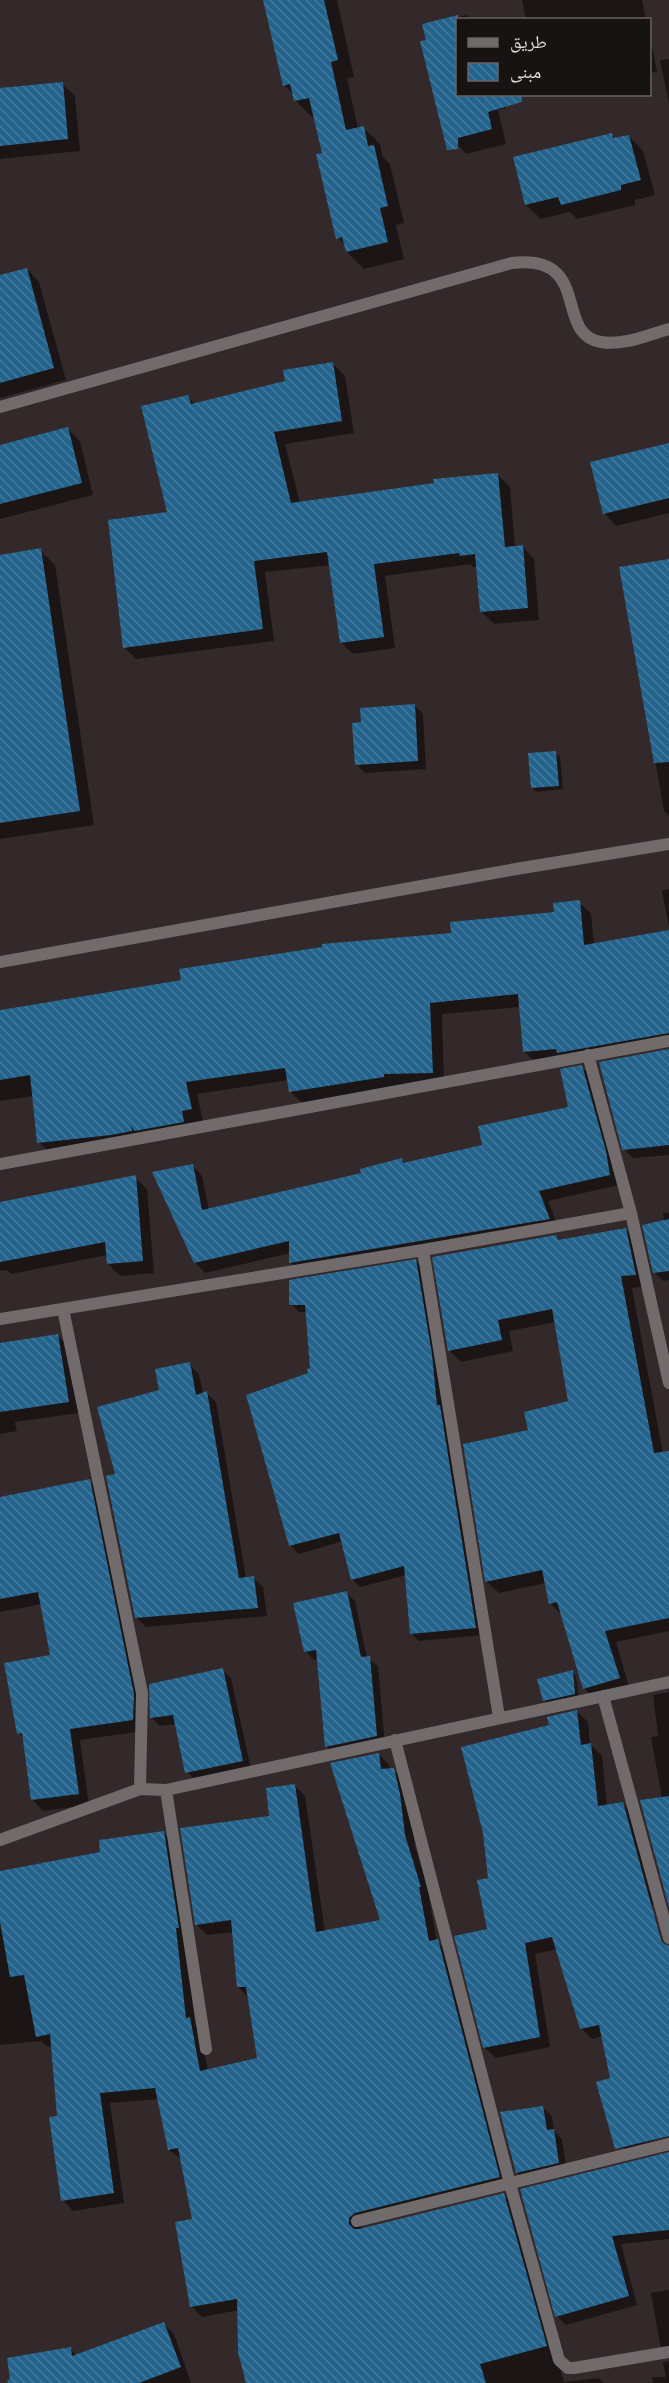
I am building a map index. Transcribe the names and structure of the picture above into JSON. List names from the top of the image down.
{
  "legend": ["طريق", "مبنى"]
}
